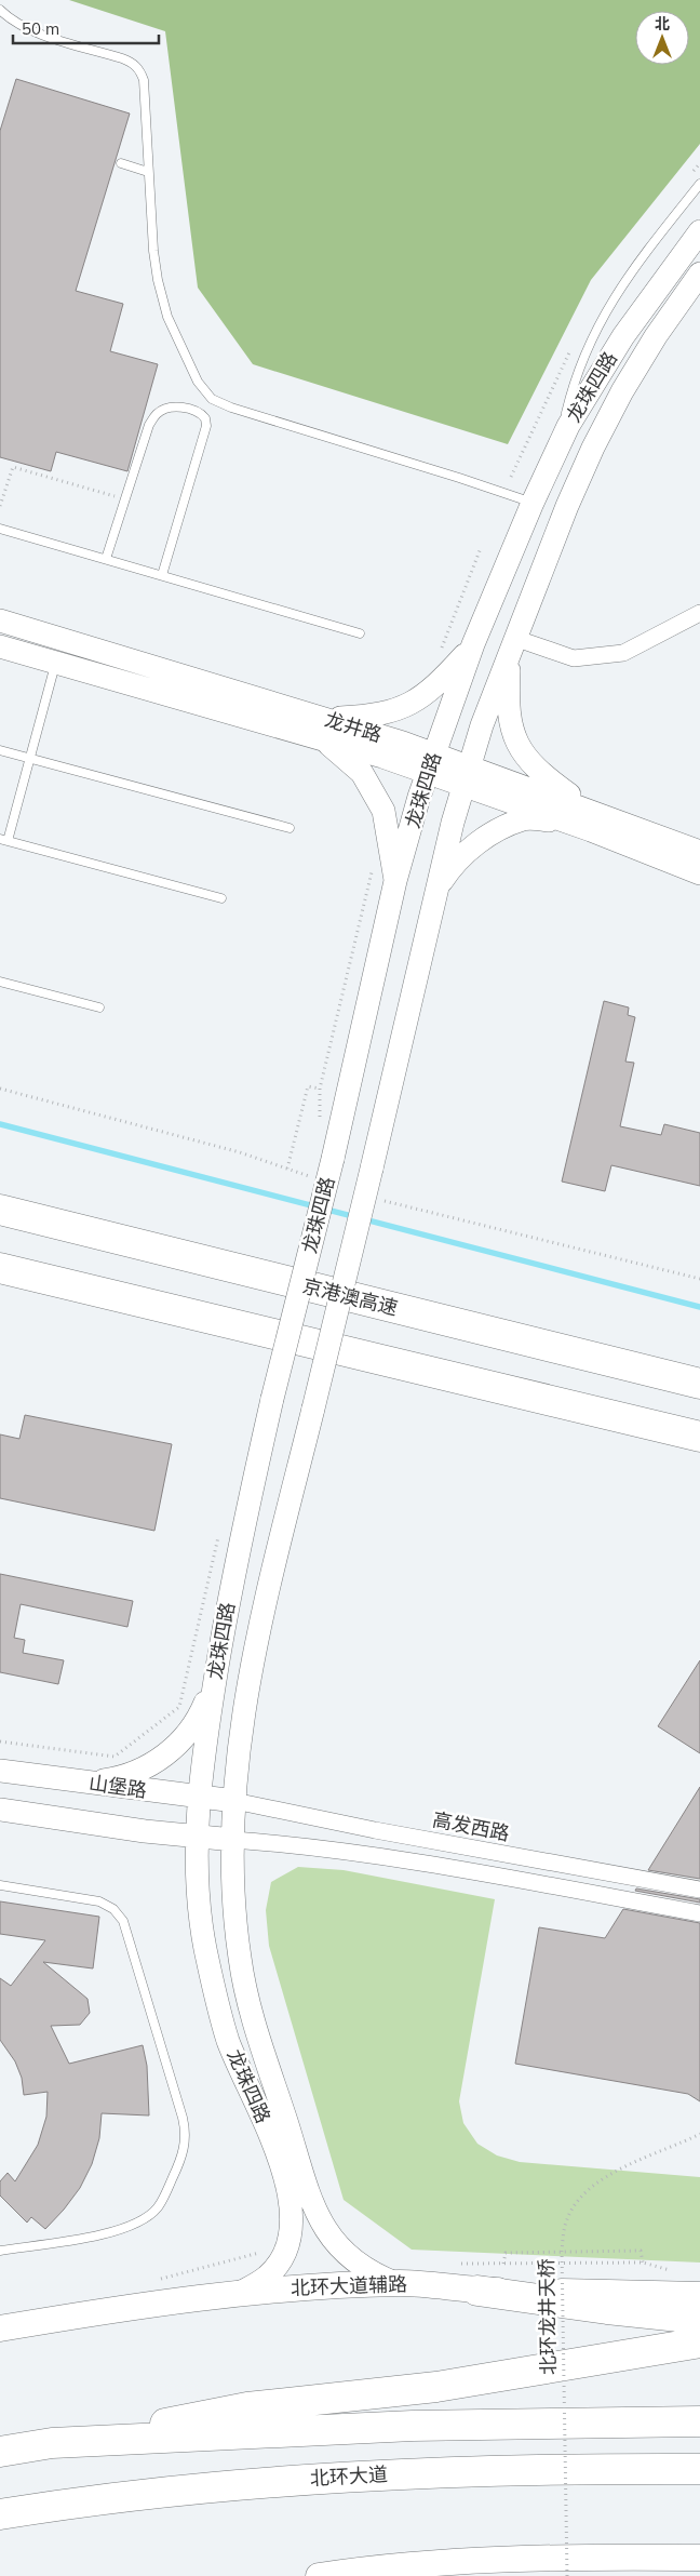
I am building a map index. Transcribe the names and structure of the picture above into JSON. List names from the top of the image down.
{
  "streets": {
    "highway": ["京港澳高速", "北环大道"],
    "main road": [
      "龙珠四路",
      "龙井路",
      "山堡路",
      "北环大道辅路"
    ],
    "street": ["高发西路"],
    "path": ["北环龙井天桥"]
  },
  "crossings": [
    ["龙珠四路", "龙井路"],
    ["龙珠四路", "山堡路"],
    ["龙珠四路", "高发西路"],
    ["龙珠四路", "北环大道辅路"],
    ["山堡路", "高发西路"]
  ],
  "scale_bar": "50 m",
  "north": "top"
}
